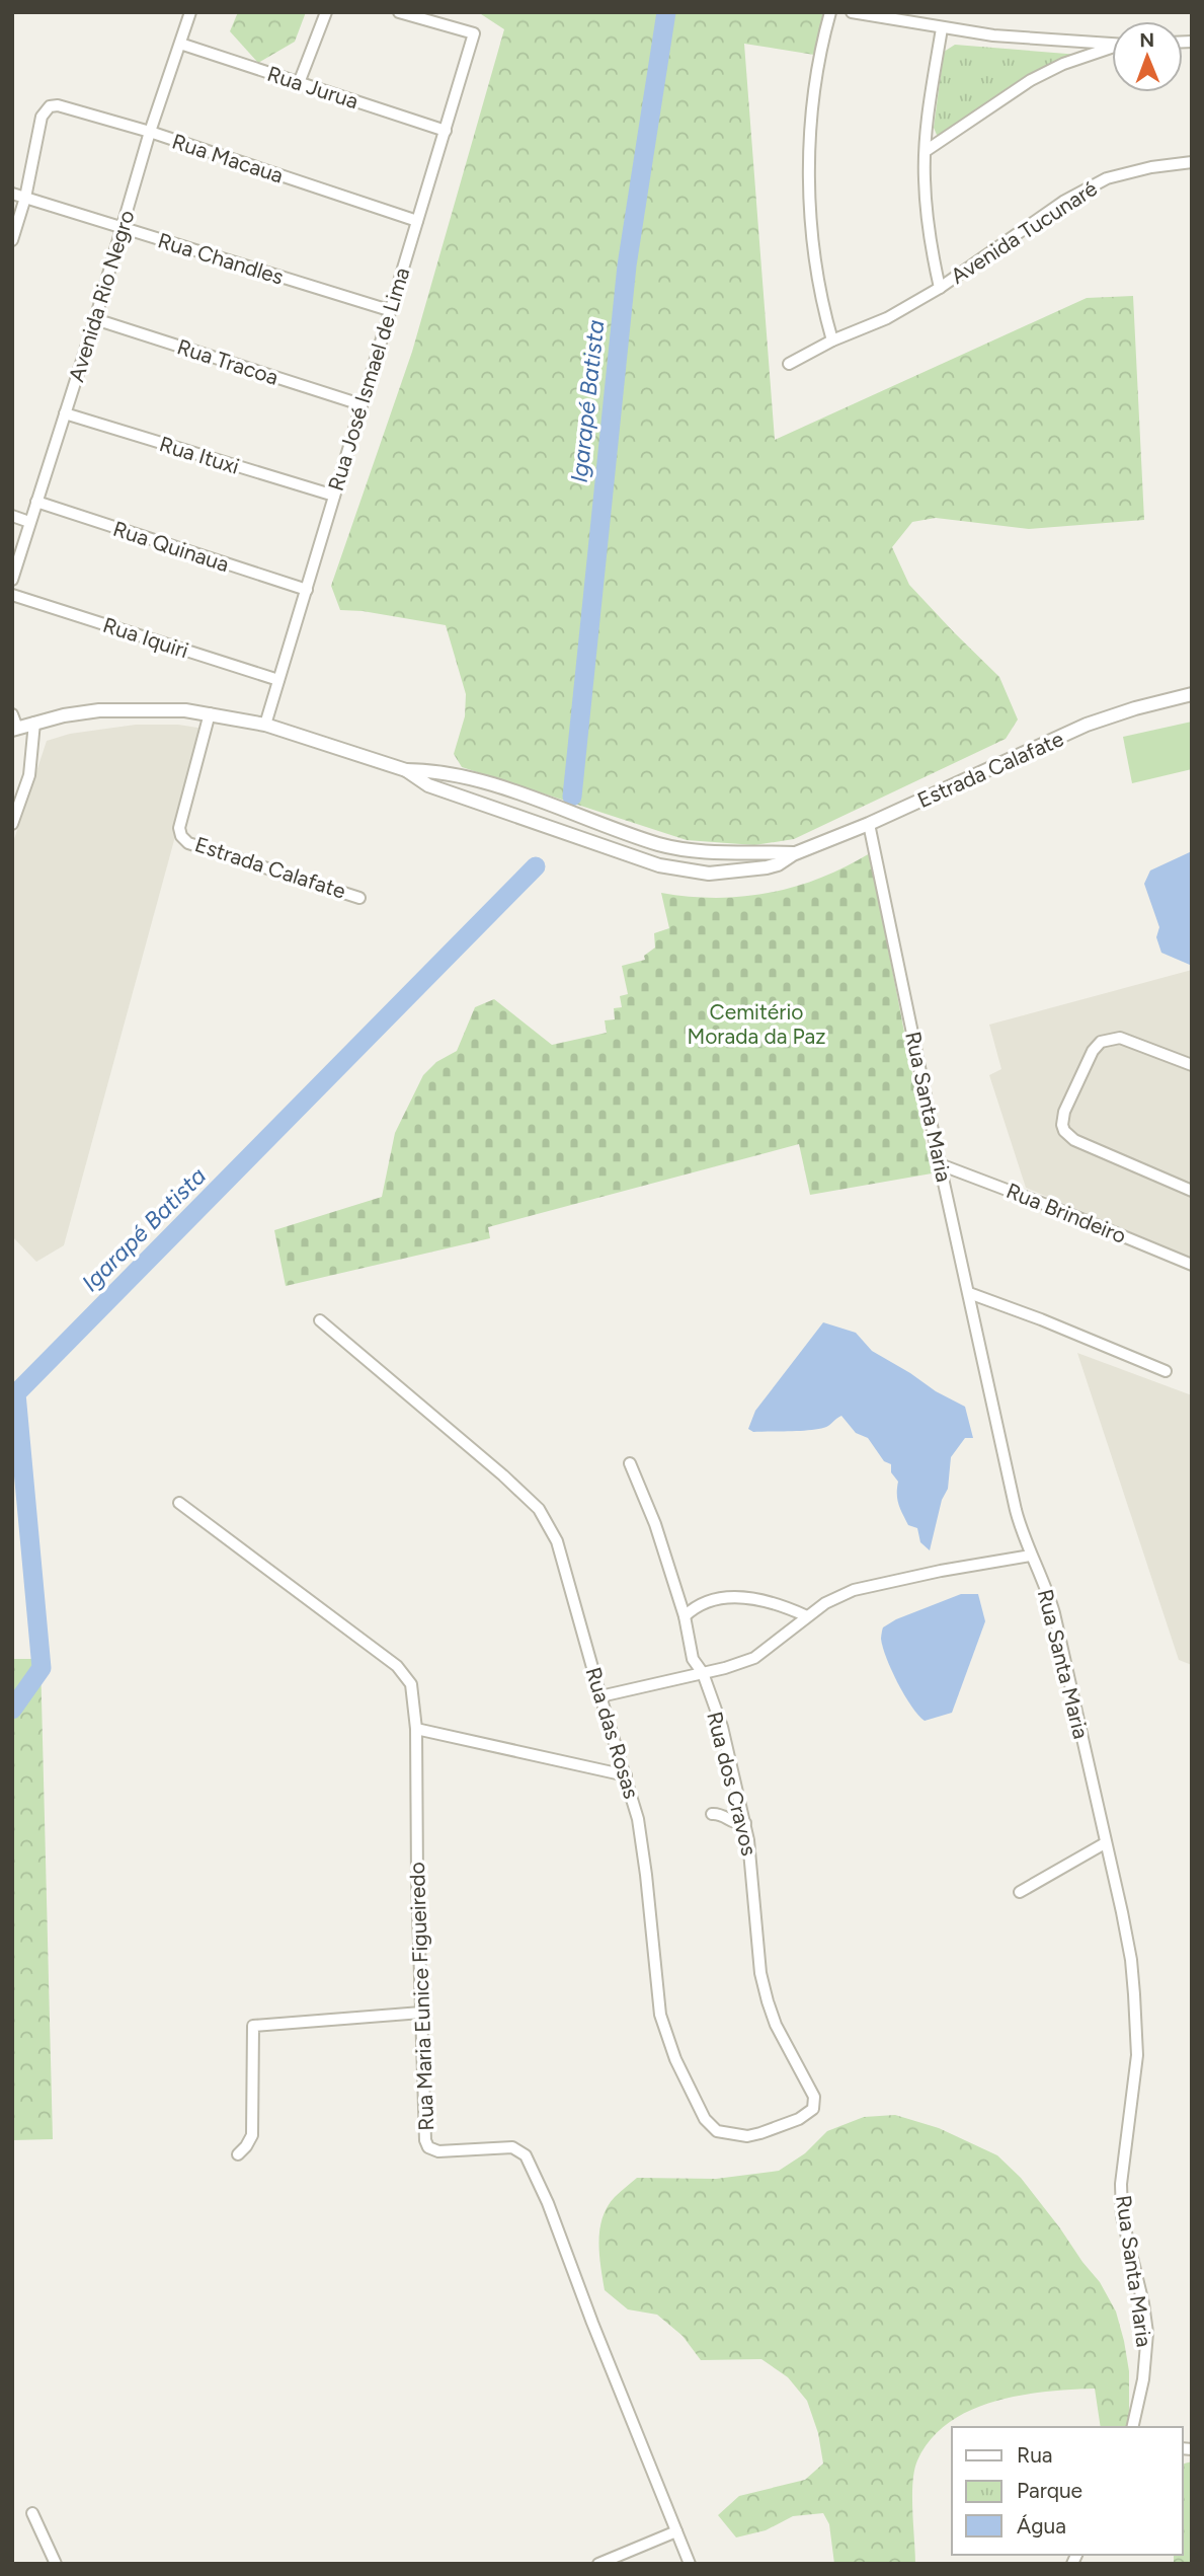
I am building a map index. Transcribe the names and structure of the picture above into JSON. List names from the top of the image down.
{
  "streets": {
    "street": [
      "Rua Jurua",
      "Rua Macaua",
      "Avenida Tucunaré",
      "Rua Chandles",
      "Avenida Rio Negro",
      "Rua Tracoa",
      "Rua José Ismael de Lima",
      "Rua Ituxi",
      "Rua Quinaua",
      "Rua Iquiri",
      "Estrada Calafate",
      "Rua Santa Maria",
      "Rua Brindeiro",
      "Rua das Rosas",
      "Rua dos Cravos",
      "Rua Maria Eunice Figueiredo"
    ]
  },
  "crossings": [
    ["Rua Jurua", "Avenida Rio Negro"],
    ["Rua Jurua", "Rua José Ismael de Lima"],
    ["Rua Macaua", "Rua Chandles"],
    ["Rua Macaua", "Avenida Rio Negro"],
    ["Rua Macaua", "Rua José Ismael de Lima"],
    ["Rua Chandles", "Avenida Rio Negro"],
    ["Rua Chandles", "Rua José Ismael de Lima"],
    ["Avenida Rio Negro", "Rua Tracoa"],
    ["Avenida Rio Negro", "Rua Ituxi"],
    ["Avenida Rio Negro", "Rua Quinaua"],
    ["Rua Tracoa", "Rua José Ismael de Lima"],
    ["Rua José Ismael de Lima", "Rua Ituxi"],
    ["Rua José Ismael de Lima", "Rua Quinaua"],
    ["Rua José Ismael de Lima", "Rua Iquiri"],
    ["Rua José Ismael de Lima", "Estrada Calafate"],
    ["Estrada Calafate", "Rua Santa Maria"],
    ["Rua Santa Maria", "Rua Brindeiro"],
    ["Rua das Rosas", "Rua dos Cravos"]
  ],
  "water": ["Igarapé Batista"],
  "parks": ["Cemitério Morada da Paz"],
  "legend": ["Rua", "Parque", "Água"],
  "north": "top"
}
